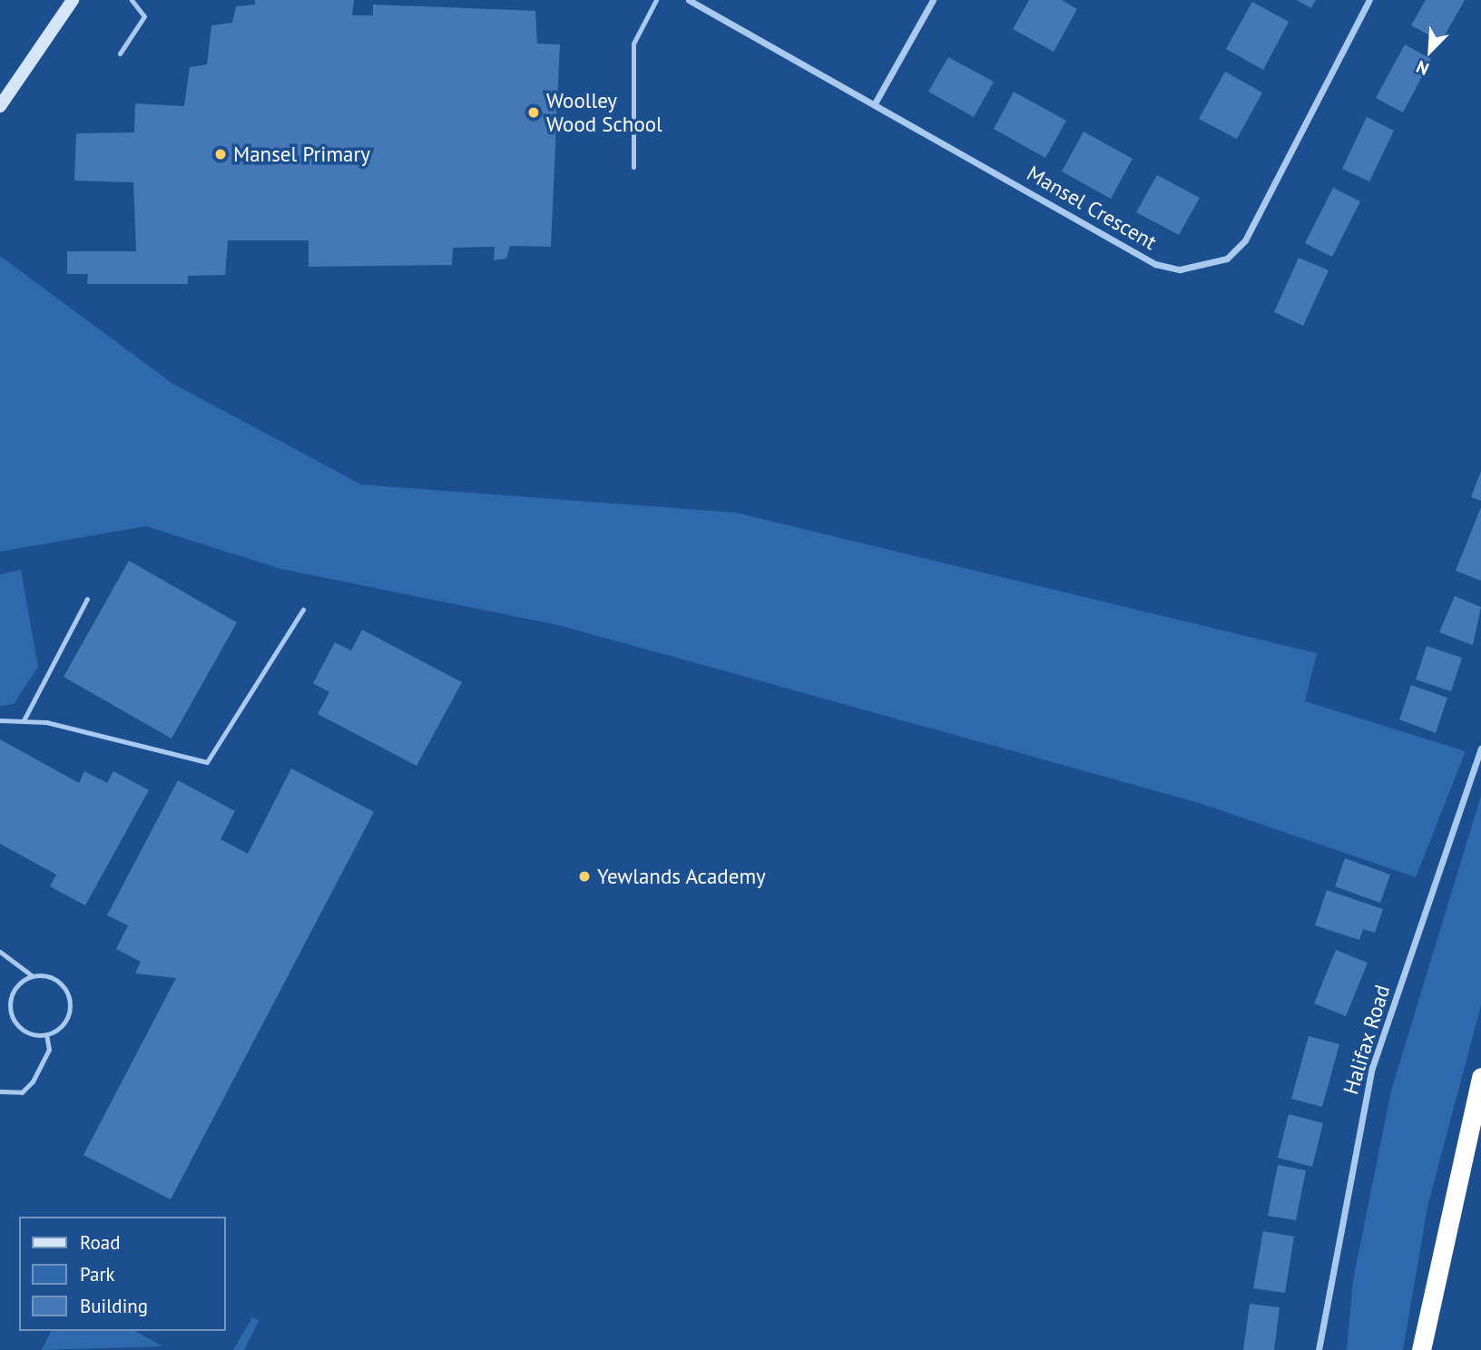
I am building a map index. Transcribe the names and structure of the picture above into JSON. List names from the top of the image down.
{
  "streets": {
    "street": ["Mansel Crescent", "Halifax Road"]
  },
  "places": ["Woolley Wood School", "Mansel Primary", "Yewlands Academy"],
  "legend": ["Road", "Park", "Building"],
  "north": "bottom left"
}
